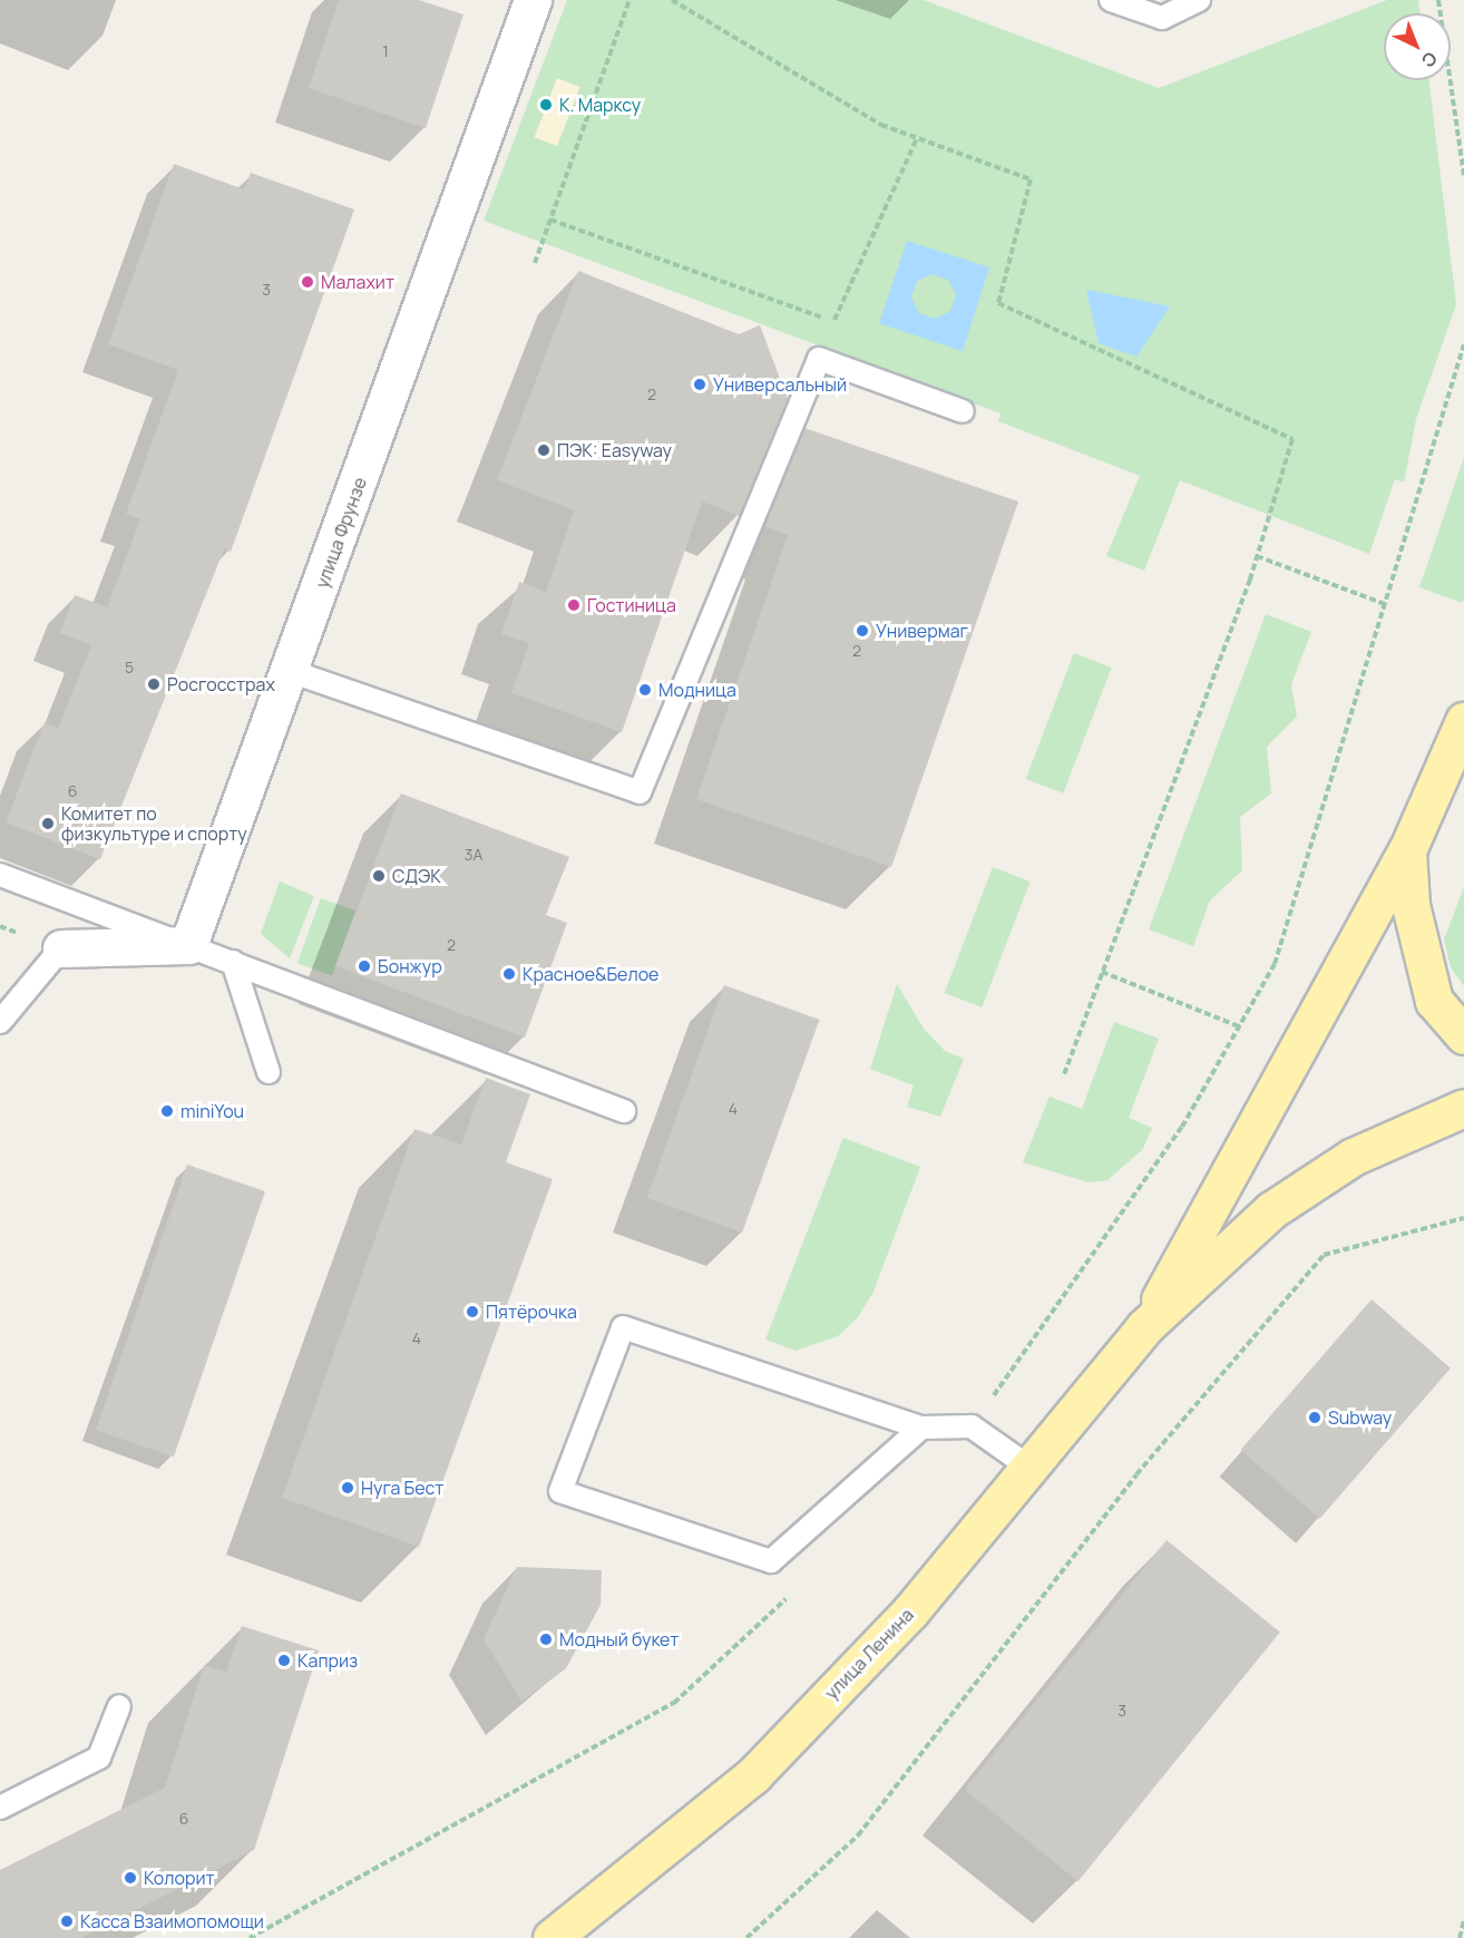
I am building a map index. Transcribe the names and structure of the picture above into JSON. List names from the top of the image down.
{
  "streets": {
    "main road": ["улица Ленина"],
    "street": ["улица Фрунзе"]
  },
  "places": [
    "К. Марксу",
    "Малахит",
    "Универсальный",
    "ПЭК: Easyway",
    "Гостиница",
    "Универмаг",
    "Росгосстрах",
    "Модница",
    "Комитет по физкультуре и спорту",
    "СДЭК",
    "Бонжур",
    "Красное&Белое",
    "miniYou",
    "Пятёрочка",
    "Subway",
    "Нуга Бест",
    "Модный букет",
    "Каприз",
    "Колорит",
    "Касса Взаимопомощи"
  ],
  "house_numbers": [
    "1",
    "3",
    "2",
    "2",
    "5",
    "6",
    "3А",
    "2",
    "4",
    "4",
    "3",
    "6"
  ],
  "north": "bottom right"
}
